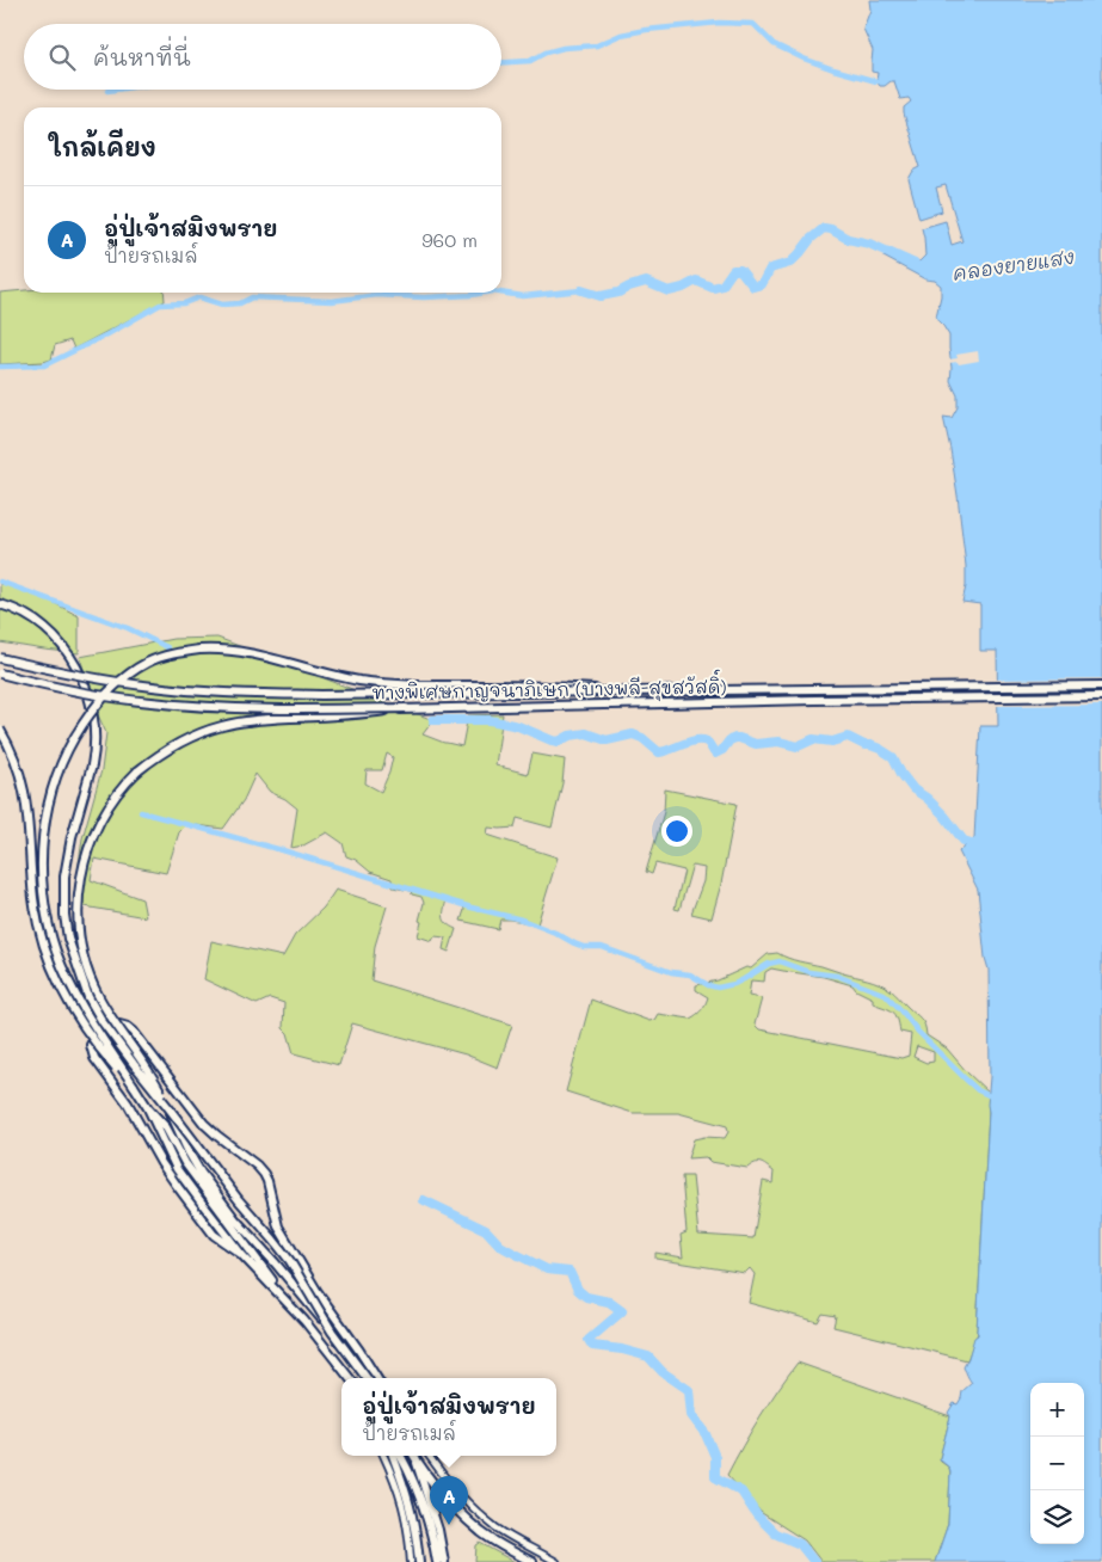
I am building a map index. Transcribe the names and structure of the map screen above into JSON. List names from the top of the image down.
{
  "streets": {
    "highway": ["ทางพิเศษกาญจนาภิเษก (บางพลี-สุขสวัสดิ์)"]
  },
  "water": ["คลองยายแสง"],
  "page": {
    "search": "ค้นหาที่นี่",
    "heading": "ใกล้เคียง",
    "list": [
      {
        "mark": "A",
        "name": "อู่ปู่เจ้าสมิงพราย",
        "note": "ป้ายรถเมล์",
        "value": "960 m"
      }
    ],
    "popup": ["อู่ปู่เจ้าสมิงพราย", "ป้ายรถเมล์"],
    "map_buttons": ["+", "−"],
    "pins": "A"
  }
}
